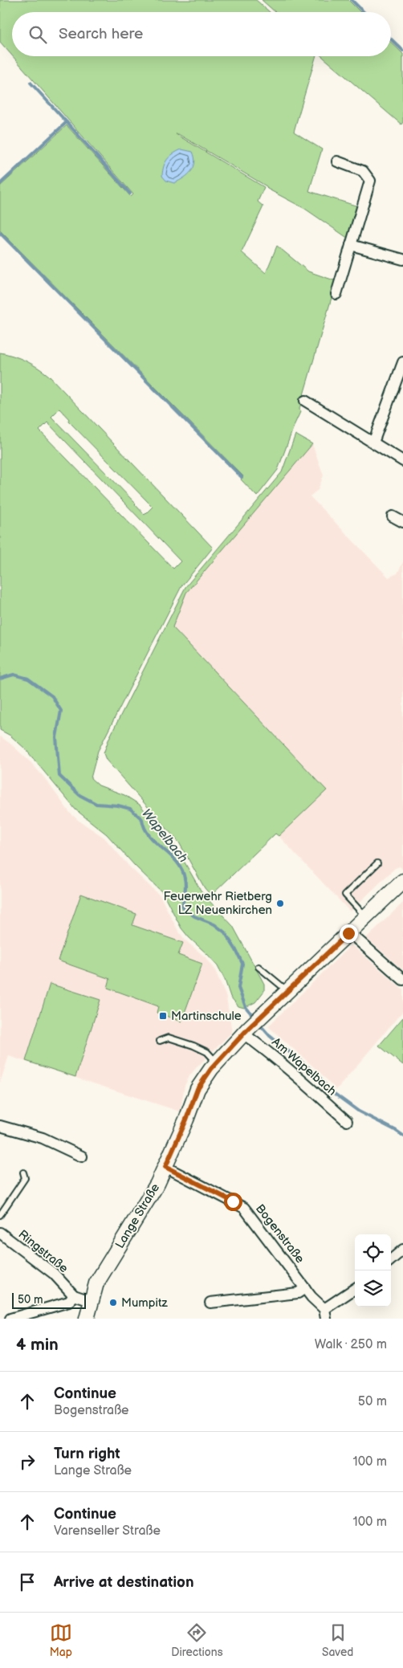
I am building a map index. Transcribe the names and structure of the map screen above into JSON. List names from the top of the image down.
{
  "streets": {
    "main road": ["Lange Straße"],
    "street": ["Am Wapelbach", "Bogenstraße", "Ringstraße"]
  },
  "crossings": [
    ["Am Wapelbach", "Lange Straße"],
    ["Lange Straße", "Bogenstraße"],
    ["Lange Straße", "Ringstraße"]
  ],
  "water": ["Wapelbach"],
  "places": {
    "other": ["Feuerwehr Rietberg LZ Neuenkirchen", "Mumpitz"],
    "transit": ["Martinschule"]
  },
  "scale_bar": "50 m",
  "page": {
    "search": "Search here",
    "scale": "50 m",
    "heading": ["4 min", "Walk · 250 m"],
    "list": [
      ["Continue", "Bogenstraße", "50 m"],
      ["Turn right", "Lange Straße", "100 m"],
      ["Continue", "Varenseller Straße", "100 m"],
      "Arrive at destination"
    ],
    "nav": ["Map", "Directions", "Saved"]
  }
}
